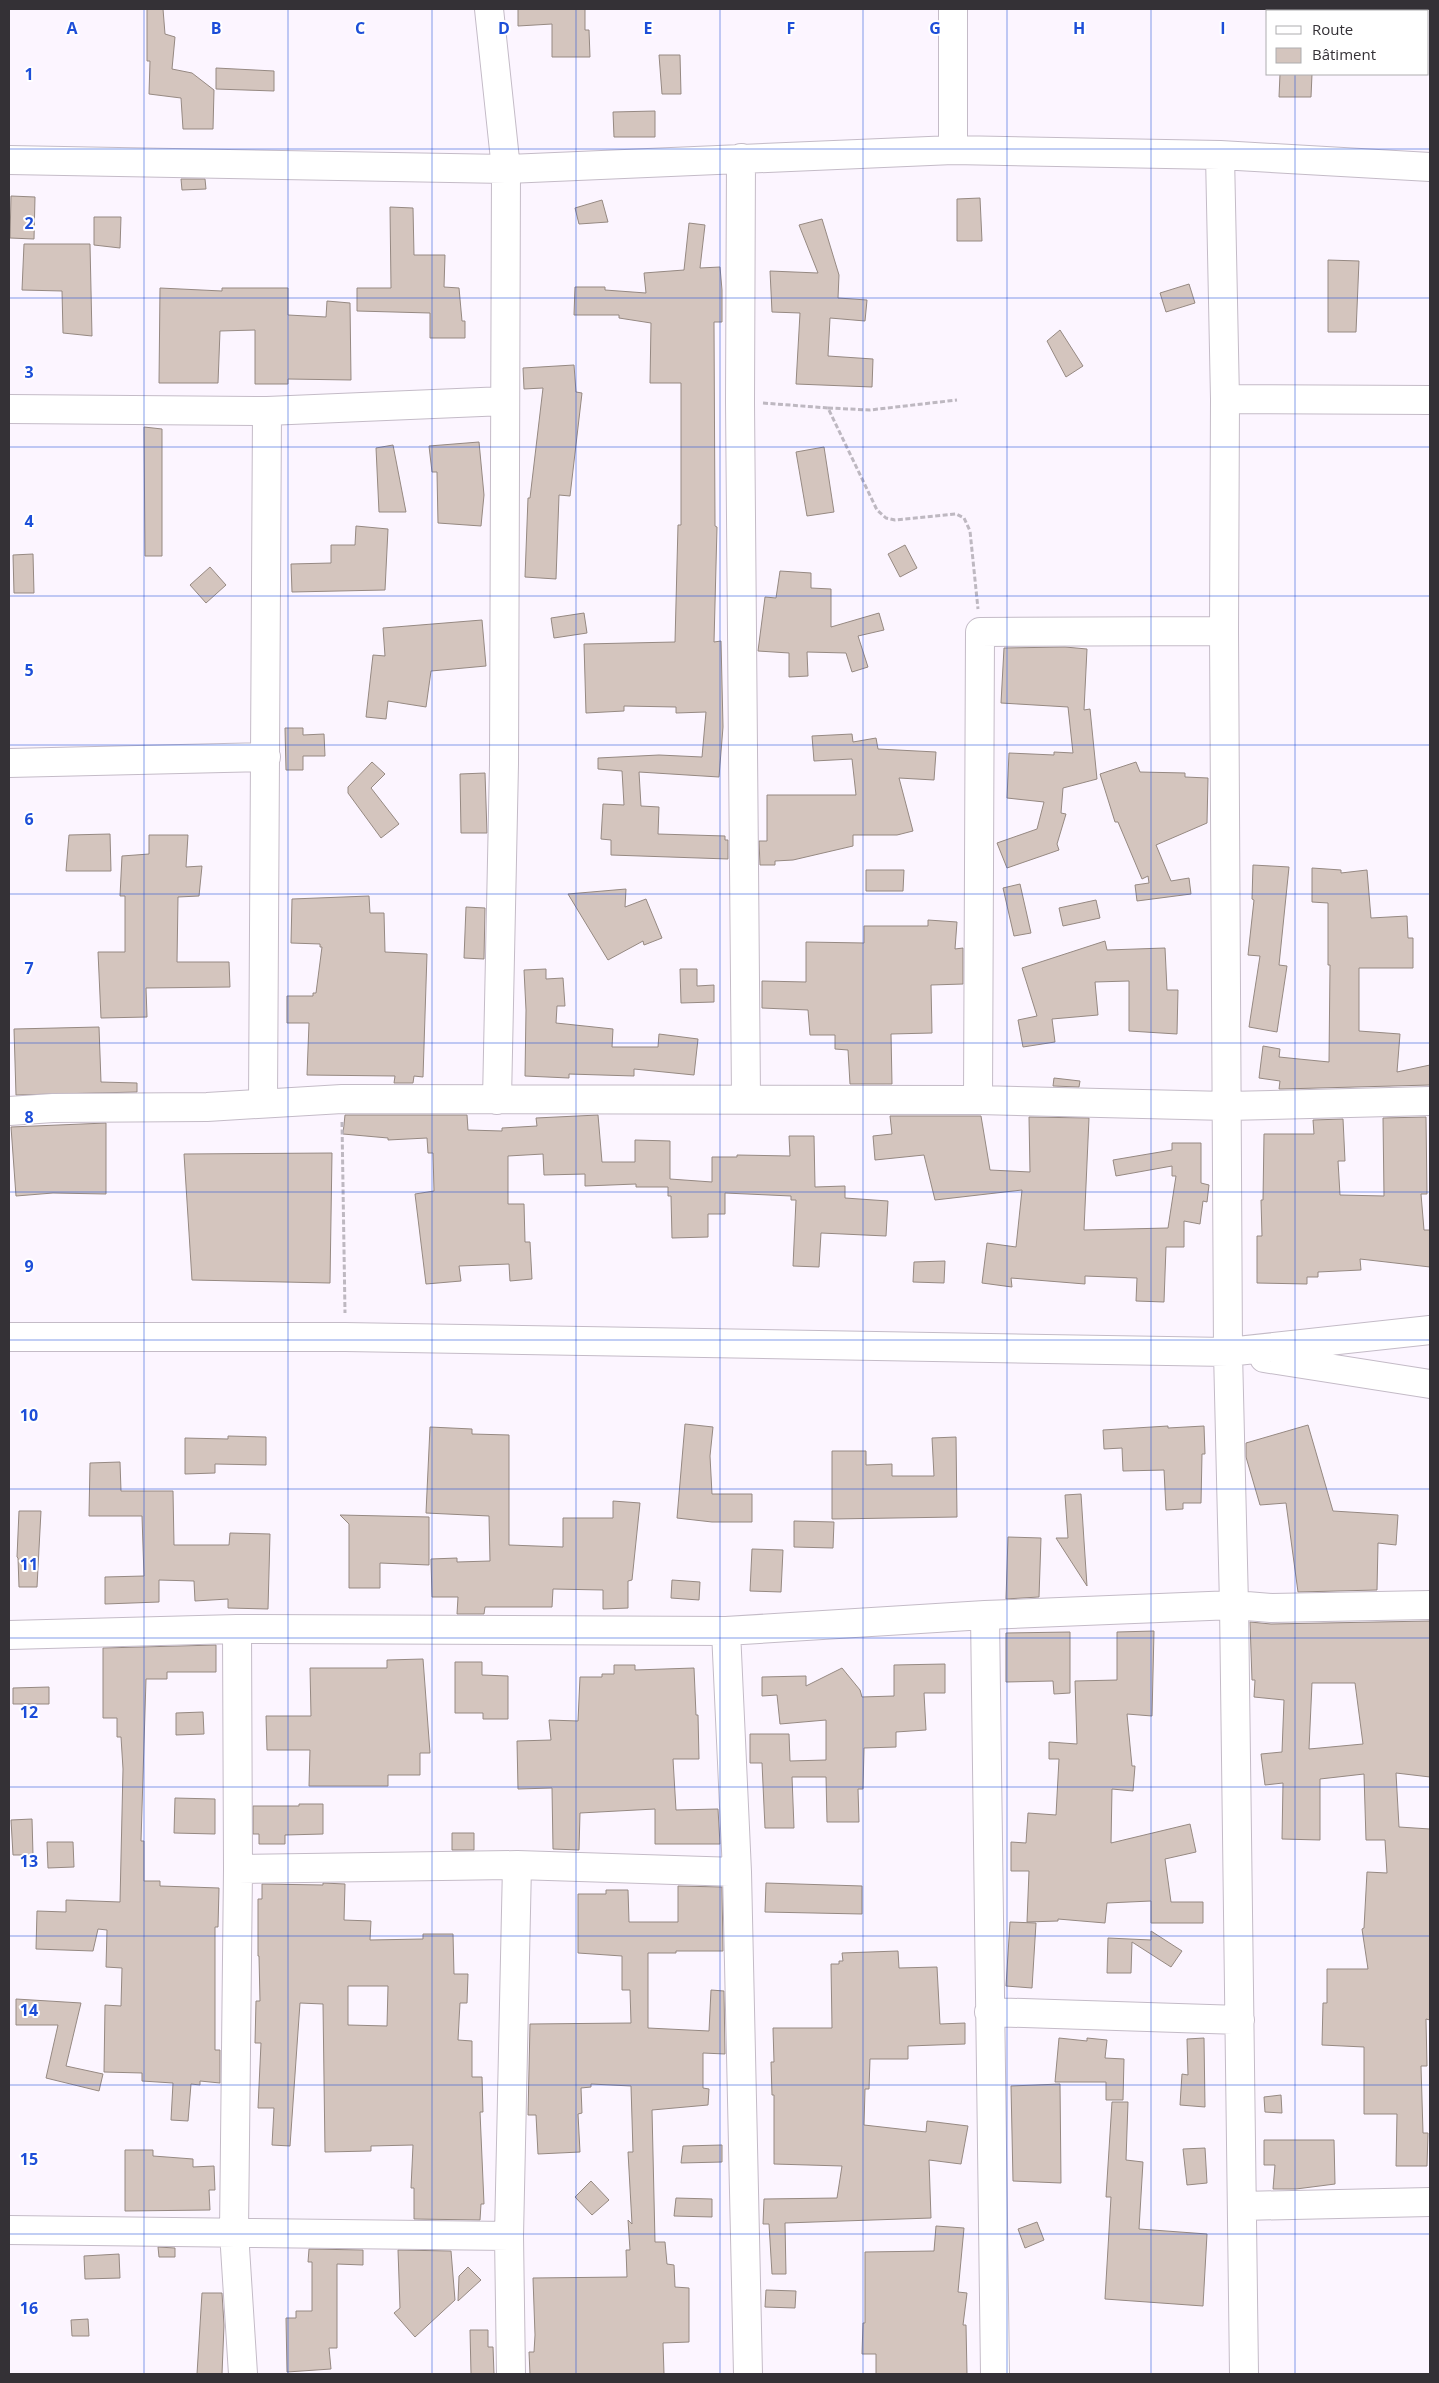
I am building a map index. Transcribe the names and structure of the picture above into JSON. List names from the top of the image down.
{
  "legend": ["Route", "Bâtiment"],
  "grid": {
    "columns": [
      "A",
      "B",
      "C",
      "D",
      "E",
      "F",
      "G",
      "H",
      "I"
    ],
    "rows": [
      "1",
      "2",
      "3",
      "4",
      "5",
      "6",
      "7",
      "8",
      "9",
      "10",
      "11",
      "12",
      "13",
      "14",
      "15",
      "16"
    ]
  }
}
